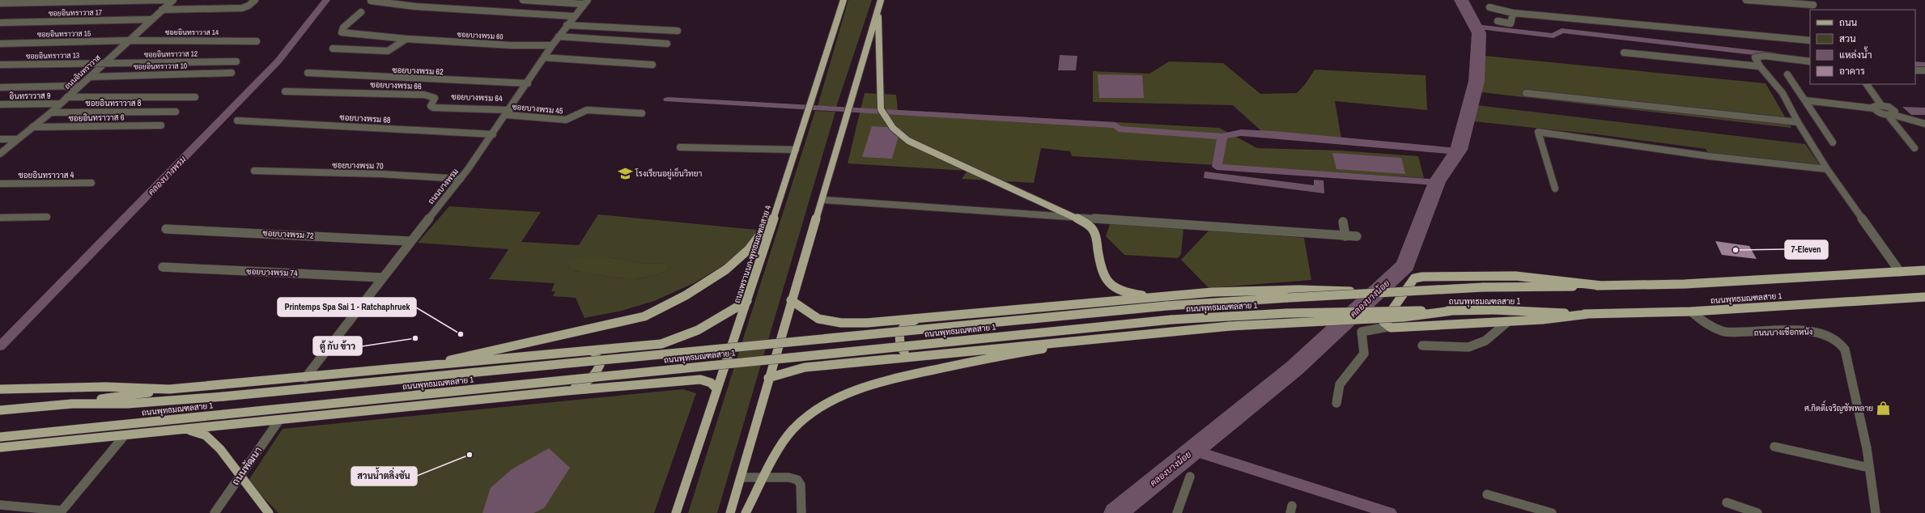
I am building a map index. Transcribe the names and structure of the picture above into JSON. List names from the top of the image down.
{
  "streets": {
    "main road": ["ถนนพรานนก-พุทธมณฑลสาย 4", "ถนนพุทธมณฑลสาย 1"],
    "street": [
      "ซอยอินทราวาส 17",
      "ซอยอินทราวาส 14",
      "ซอยอินทราวาส 15",
      "ซอยบางพรม 60",
      "ซอยอินทราวาส 12",
      "ซอยอินทราวาส 13",
      "ซอยอินทราวาส 10",
      "ซอยบางพรม 62",
      "ถนนอินทราวาส",
      "ซอยบางพรม 66",
      "อินทราวาส 9",
      "ซอยบางพรม 64",
      "ซอยอินทราวาส 8",
      "ซอยบางพรม 45",
      "ซอยอินทราวาส 6",
      "ซอยบางพรม 68",
      "ซอยบางพรม 70",
      "ซอยอินทราวาส 4",
      "ถนนบางพรม",
      "ซอยบางพรม 72",
      "ซอยบางพรม 74",
      "ถนนบางเชือกหนัง",
      "ถนนพัฒนา"
    ]
  },
  "crossings": [
    ["ซอยอินทราวาส 17", "ถนนอินทราวาส"],
    ["ซอยอินทราวาส 14", "ซอยอินทราวาส 15"],
    ["ซอยอินทราวาส 14", "ถนนอินทราวาส"],
    ["ซอยอินทราวาส 15", "ถนนอินทราวาส"],
    ["ซอยบางพรม 60", "ถนนบางพรม"],
    ["ซอยอินทราวาส 12", "ซอยอินทราวาส 13"],
    ["ซอยอินทราวาส 12", "ถนนอินทราวาส"],
    ["ซอยอินทราวาส 13", "ถนนอินทราวาส"],
    ["ซอยอินทราวาส 10", "ถนนอินทราวาส"],
    ["ซอยบางพรม 62", "ถนนบางพรม"],
    ["ถนนอินทราวาส", "อินทราวาส 9"],
    ["ถนนอินทราวาส", "ซอยอินทราวาส 8"],
    ["ถนนอินทราวาส", "ซอยอินทราวาส 6"],
    ["ซอยบางพรม 66", "ซอยบางพรม 64"],
    ["ซอยบางพรม 66", "ซอยบางพรม 45"],
    ["ซอยบางพรม 66", "ถนนบางพรม"],
    ["ซอยบางพรม 64", "ซอยบางพรม 45"],
    ["ซอยบางพรม 64", "ถนนบางพรม"],
    ["ซอยบางพรม 45", "ถนนบางพรม"],
    ["ซอยบางพรม 68", "ถนนบางพรม"],
    ["ซอยบางพรม 70", "ถนนบางพรม"],
    ["ถนนบางพรม", "ซอยบางพรม 72"],
    ["ถนนบางพรม", "ซอยบางพรม 74"],
    ["ถนนพุทธมณฑลสาย 1", "ถนนบางเชือกหนัง"]
  ],
  "water": ["คลองบางพรม", "คลองบางน้อย"],
  "places": {
    "school or university": ["โรงเรียนอยู่เย็นวิทยา"],
    "other": [
      "7-Eleven",
      "Printemps Spa Sai 1 - Ratchaphruek",
      "ตู้ กับ ข้าว",
      "สวนน้ำตลิ่งชัน"
    ],
    "shop": ["ศ.กิตติ์เจริญซัพพลาย"]
  },
  "legend": [
    "ถนน",
    "สวน",
    "แหล่งน้ำ",
    "อาคาร"
  ]
}
